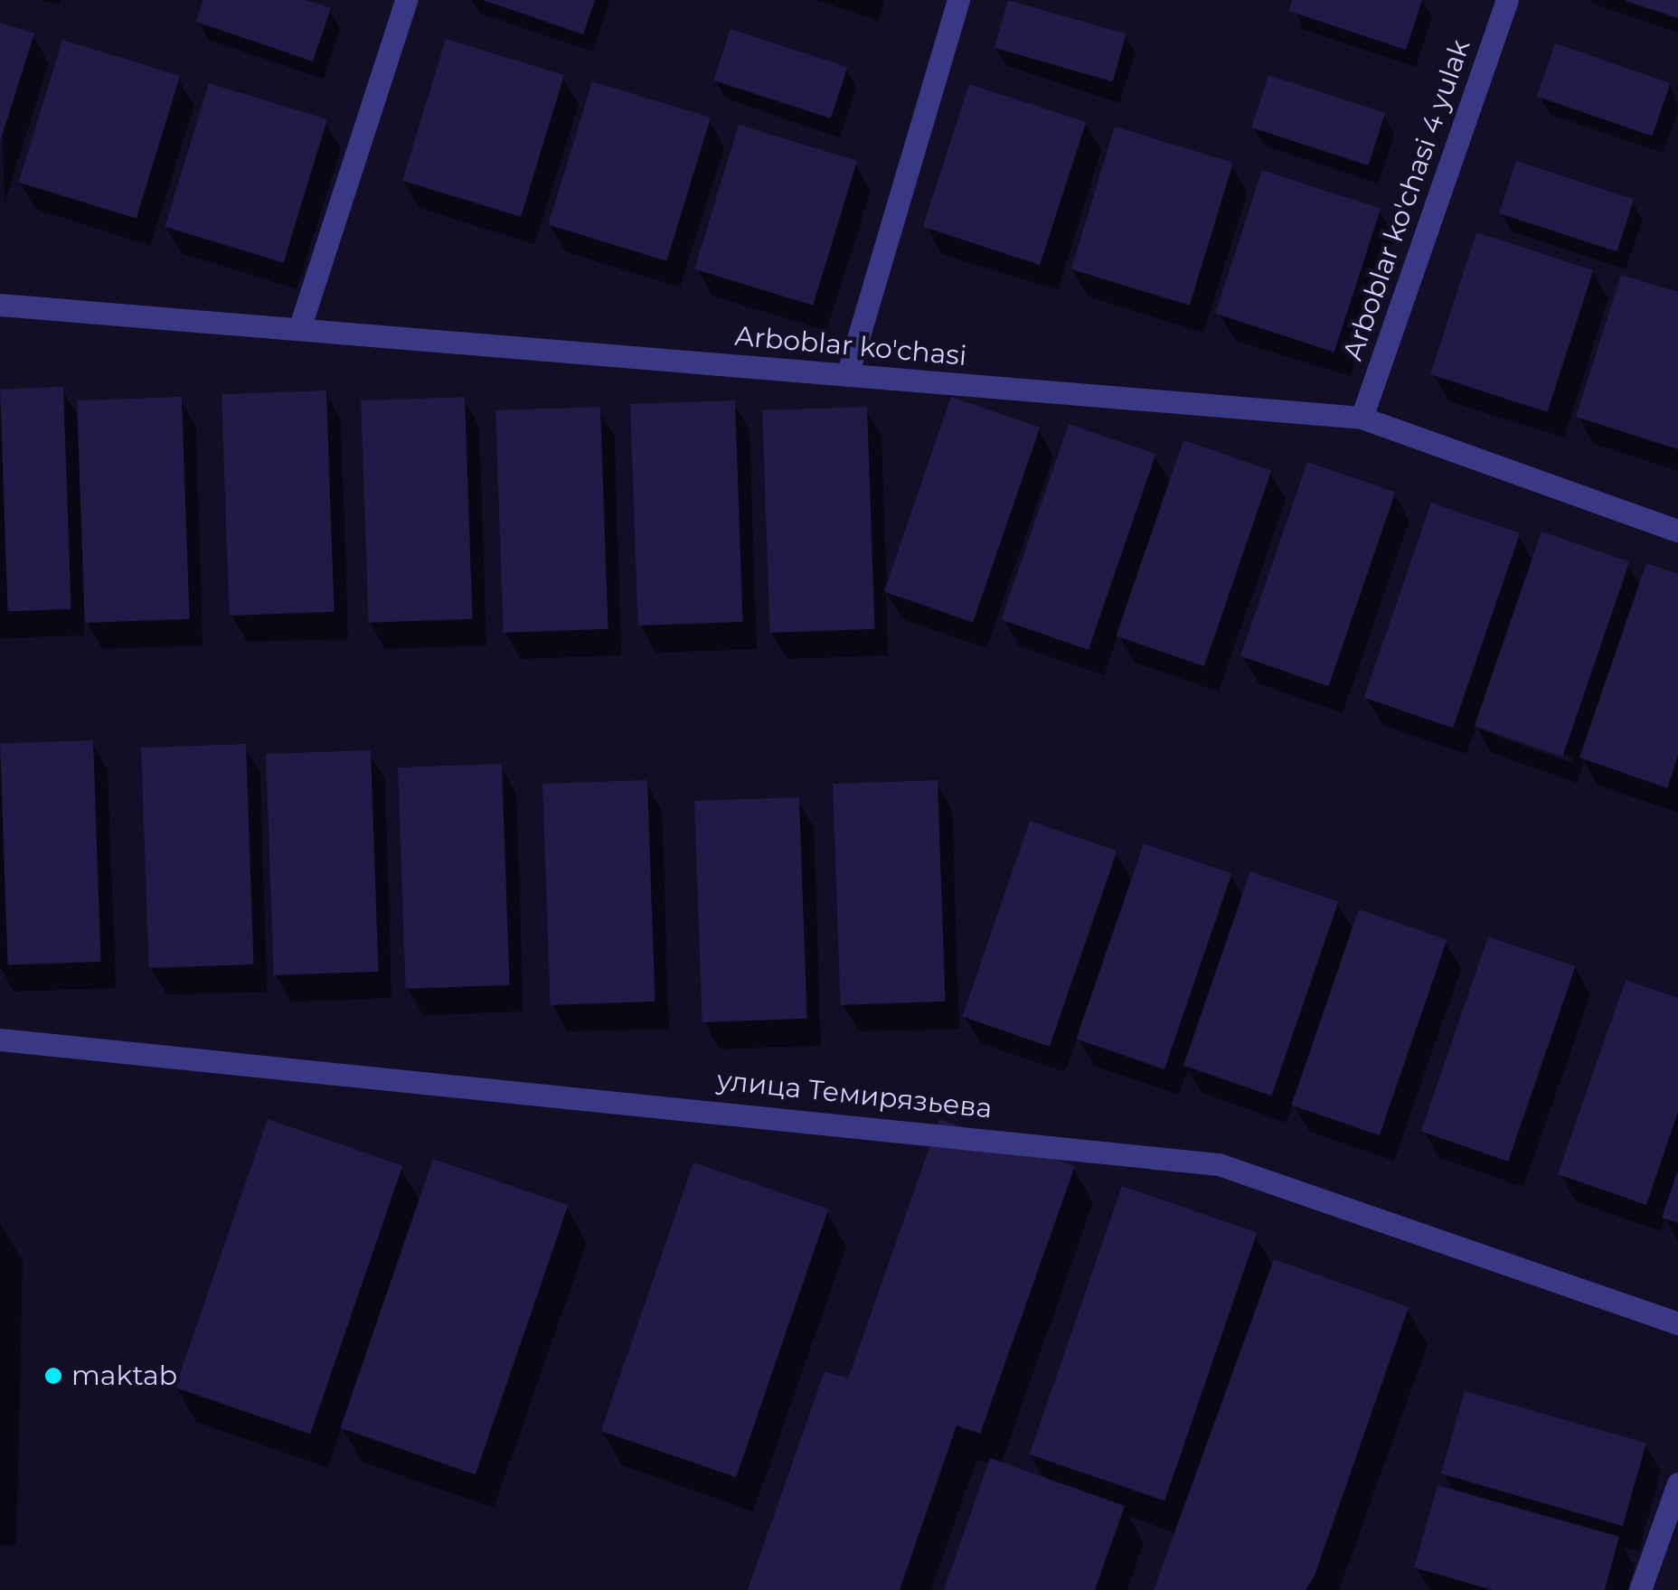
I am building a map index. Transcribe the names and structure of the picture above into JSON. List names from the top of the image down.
{
  "streets": {
    "street": ["Arboblar ko'chasi 4 yulak", "Arboblar ko'chasi", "улица Темирязьева"]
  },
  "crossings": [
    ["Arboblar ko'chasi 4 yulak", "Arboblar ko'chasi"]
  ],
  "places": ["maktab"]
}
